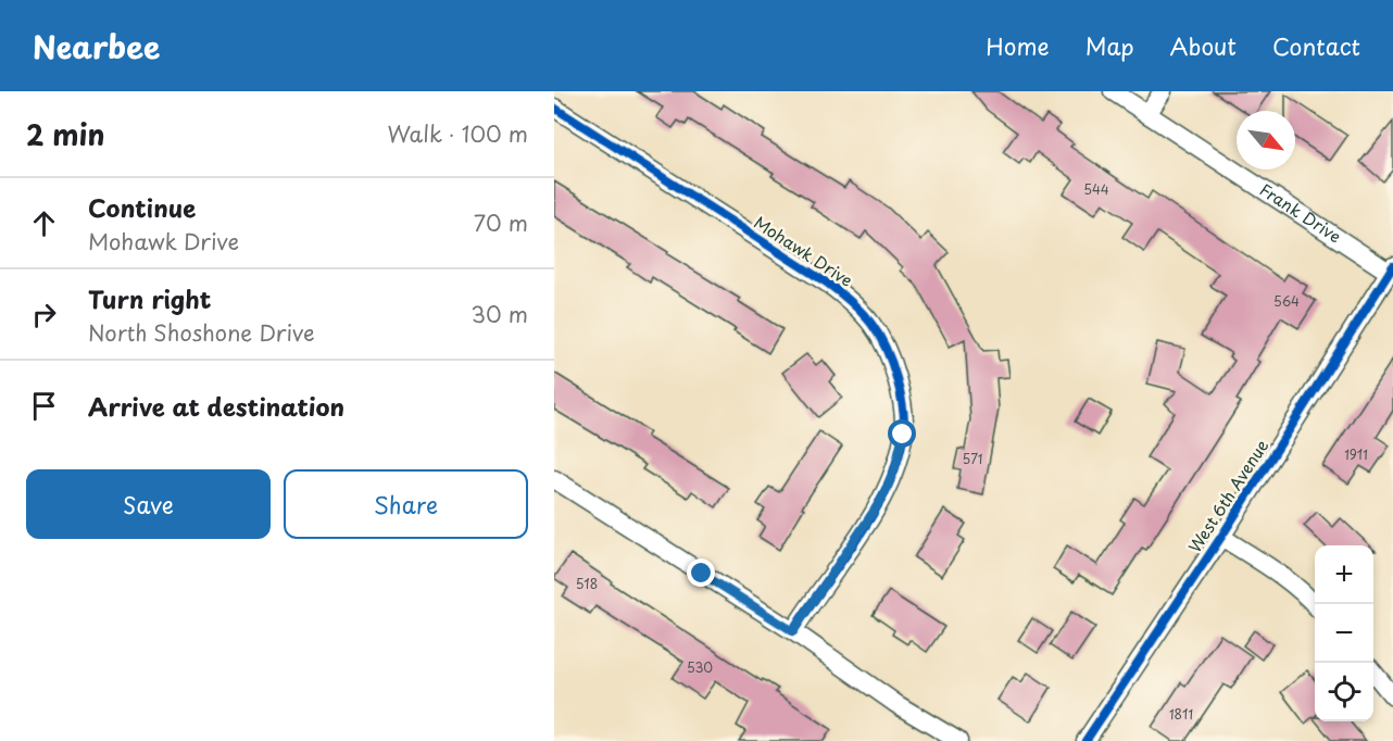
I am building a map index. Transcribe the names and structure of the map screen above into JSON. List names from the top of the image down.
{
  "streets": {
    "street": ["Frank Drive", "Mohawk Drive", "West 6th Avenue"]
  },
  "crossings": [
    ["Frank Drive", "West 6th Avenue"]
  ],
  "house_numbers": [
    "544",
    "564",
    "1911",
    "571",
    "518",
    "530",
    "1811"
  ],
  "north": "bottom right",
  "page": {
    "header": "Nearbee",
    "nav": [
      "Home",
      "Map",
      "About",
      "Contact"
    ],
    "heading": ["2 min", "Walk · 100 m"],
    "list": [
      ["Continue", "Mohawk Drive", "70 m"],
      ["Turn right", "North Shoshone Drive", "30 m"],
      "Arrive at destination"
    ],
    "buttons": ["Save", "Share"],
    "map_buttons": ["+", "−"]
  }
}
